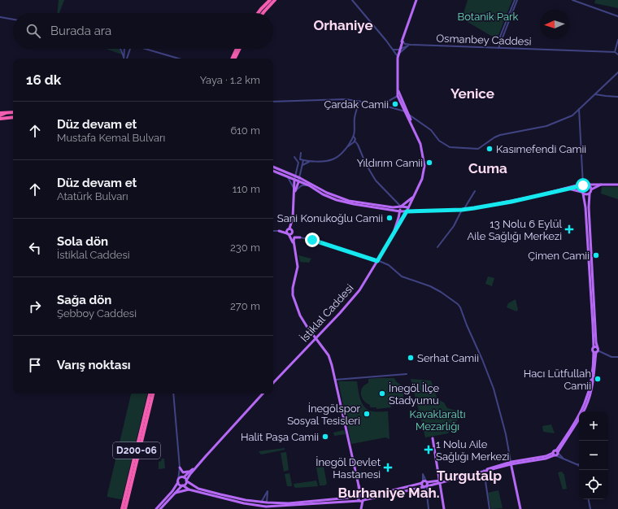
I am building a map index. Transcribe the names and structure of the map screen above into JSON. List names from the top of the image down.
{
  "streets": {
    "highway": ["D200-06"],
    "main road": ["İstiklal Caddesi"],
    "street": ["Osmanbey Caddesi"]
  },
  "districts": [
    "Orhaniye",
    "Yenice",
    "Cuma",
    "Turgutalp",
    "Burhaniye Mah."
  ],
  "parks": ["Botanik Park", "Kavaklaraltı Mezarlığı"],
  "places": {
    "other": [
      "Çardak Camii",
      "Kasımefendi Camii",
      "Yıldırım Camii",
      "Sani Konukoğlu Camii",
      "Çimen Camii",
      "Serhat Camii",
      "Hacı Lütfullah Camii",
      "İnegöl İlçe Stadyumu",
      "İnegölspor Sosyal Tesisleri",
      "Halit Paşa Camii"
    ],
    "health": ["13 Nolu 6 Eylül Aile Sağlığı Merkezi", "1 Nolu Aile Sağlığı Merkezi", "İnegöl Devlet Hastanesi"]
  },
  "north": "left",
  "page": {
    "search": "Burada ara",
    "heading": ["16 dk", "Yaya · 1.2 km"],
    "list": [
      ["Düz devam et", "Mustafa Kemal Bulvarı", "610 m"],
      ["Düz devam et", "Atatürk Bulvarı", "110 m"],
      ["Sola dön", "İstiklal Caddesi", "230 m"],
      ["Sağa dön", "Şebboy Caddesi", "270 m"],
      "Varış noktası"
    ],
    "map_buttons": ["+", "−"]
  }
}
